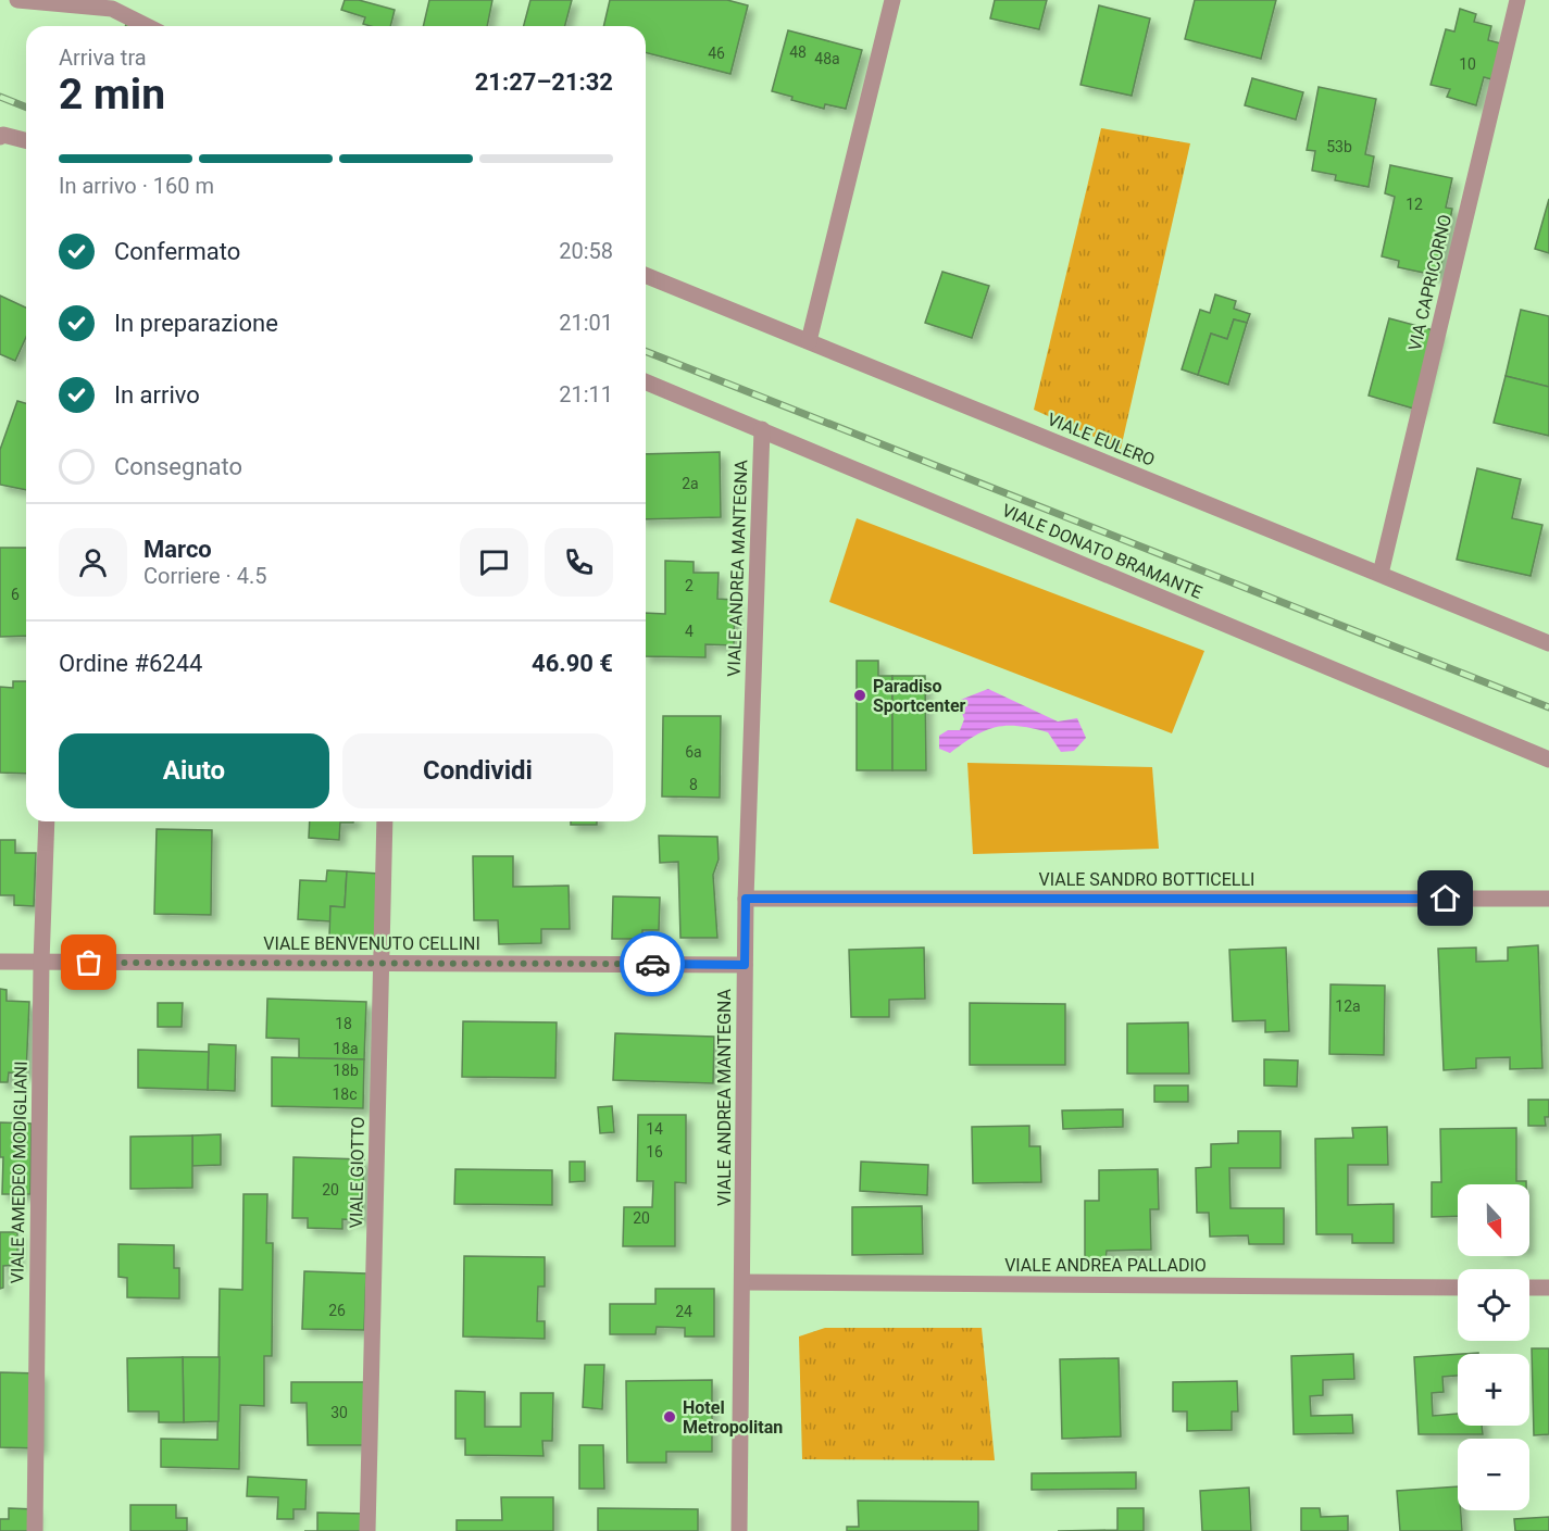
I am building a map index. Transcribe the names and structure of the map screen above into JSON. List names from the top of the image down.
{
  "streets": {
    "street": [
      "VIA CAPRICORNO",
      "VIALE EULERO",
      "VIALE DONATO BRAMANTE",
      "VIALE ANDREA MANTEGNA",
      "VIALE SANDRO BOTTICELLI",
      "VIALE BENVENUTO CELLINI",
      "VIALE AMEDEO MODIGLIANI",
      "VIALE GIOTTO",
      "VIALE ANDREA PALLADIO"
    ]
  },
  "crossings": [
    ["VIA CAPRICORNO", "VIALE EULERO"],
    ["VIALE DONATO BRAMANTE", "VIALE ANDREA MANTEGNA"],
    ["VIALE ANDREA MANTEGNA", "VIALE SANDRO BOTTICELLI"],
    ["VIALE ANDREA MANTEGNA", "VIALE BENVENUTO CELLINI"],
    ["VIALE ANDREA MANTEGNA", "VIALE ANDREA PALLADIO"],
    ["VIALE BENVENUTO CELLINI", "VIALE AMEDEO MODIGLIANI"],
    ["VIALE BENVENUTO CELLINI", "VIALE GIOTTO"]
  ],
  "places": ["Paradiso Sportcenter", "Hotel Metropolitan"],
  "house_numbers": [
    "48",
    "46",
    "48a",
    "10",
    "53b",
    "12",
    "2a",
    "2",
    "6",
    "4",
    "6a",
    "8",
    "12a",
    "18",
    "18a",
    "18b",
    "18c",
    "14",
    "16",
    "20",
    "20",
    "26",
    "24",
    "30"
  ],
  "north": "bottom",
  "page": {
    "heading": ["2 min", "Arriva tra", "21:27–21:32"],
    "panel": [
      "Marco",
      "Corriere · 4.5",
      "Ordine #6244",
      "46.90 €"
    ],
    "bar": "In arrivo · 160 m",
    "list": [
      ["Confermato", "20:58"],
      ["In preparazione", "21:01"],
      ["In arrivo", "21:11"],
      "Consegnato"
    ],
    "buttons": ["Aiuto", "Condividi"],
    "map_buttons": ["+", "−"]
  }
}
